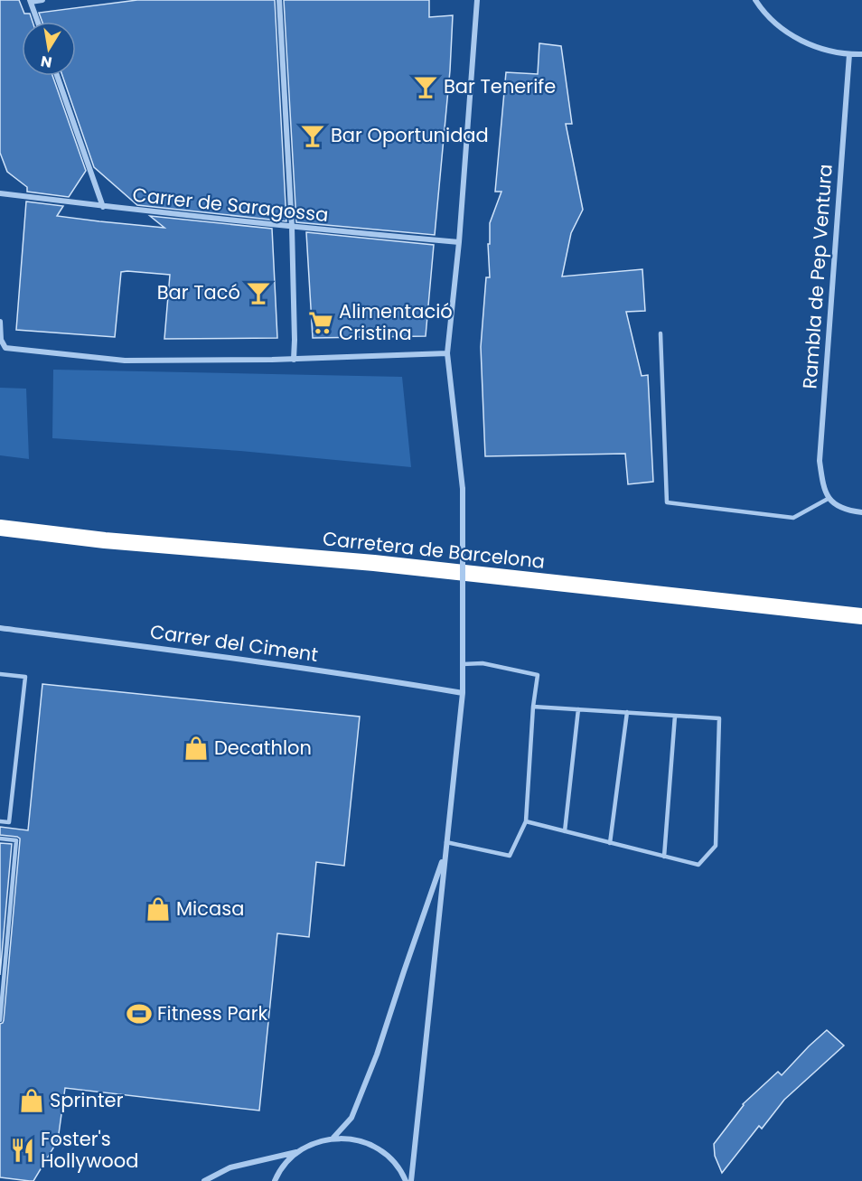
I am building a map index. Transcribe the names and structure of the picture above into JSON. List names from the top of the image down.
{
  "streets": {
    "highway": ["Carretera de Barcelona"],
    "street": ["Carrer de Saragossa", "Rambla de Pep Ventura", "Carrer del Ciment"]
  },
  "places": {
    "bar": ["Bar Tenerife", "Bar Oportunidad", "Bar Tacó"],
    "supermarket": ["Alimentació Cristina"],
    "shop": ["Decathlon", "Micasa", "Sprinter"],
    "sports": ["Fitness Park"],
    "restaurant": ["Foster's Hollywood"]
  },
  "north": "bottom"
}
